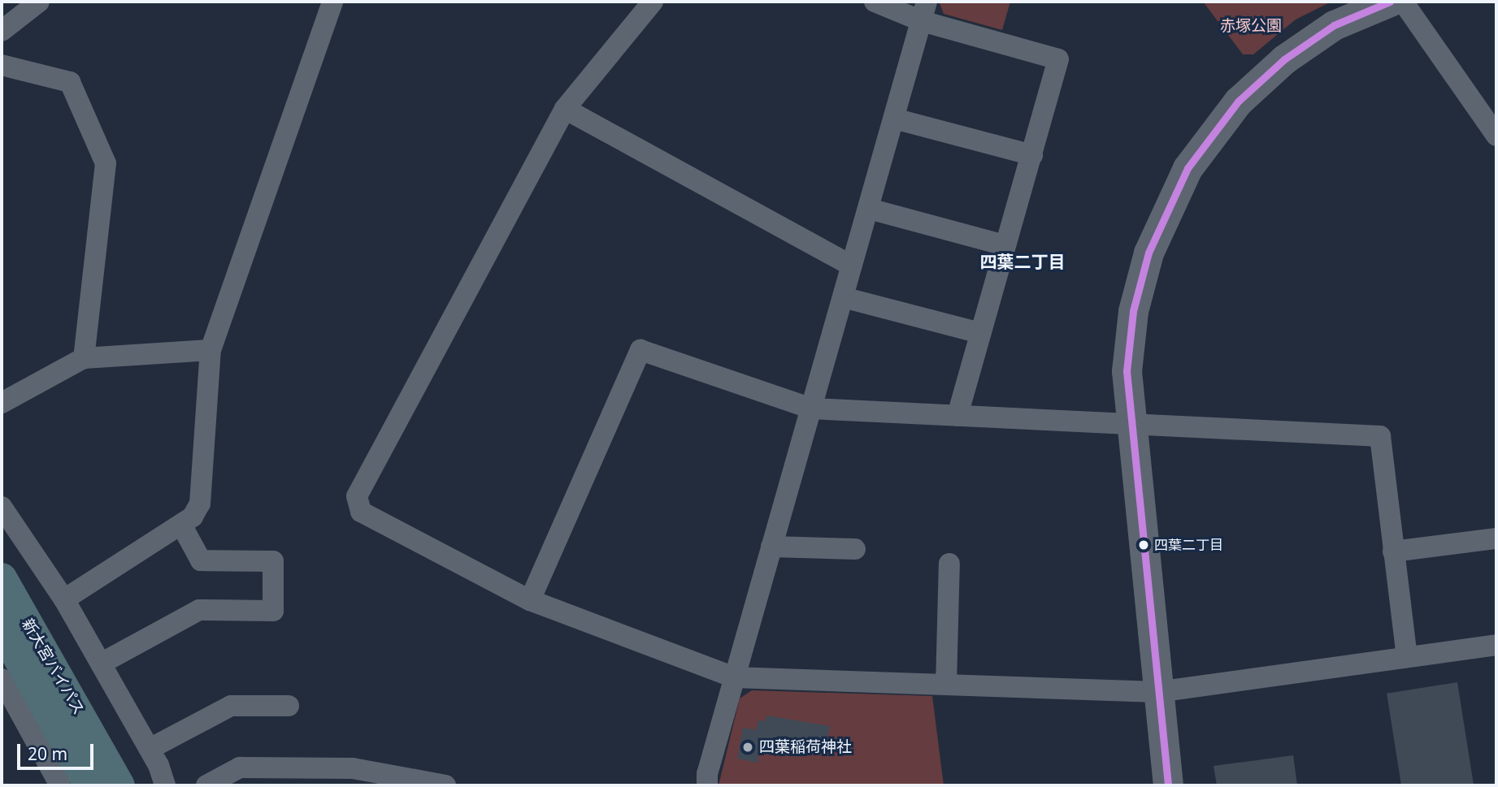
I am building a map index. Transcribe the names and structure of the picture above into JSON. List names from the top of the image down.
{
  "streets": {
    "highway": ["新大宮バイパス"]
  },
  "districts": ["四葉二丁目"],
  "parks": ["赤塚公園"],
  "places": ["四葉二丁目", "四葉稲荷神社"],
  "scale_bar": "20 m"
}
